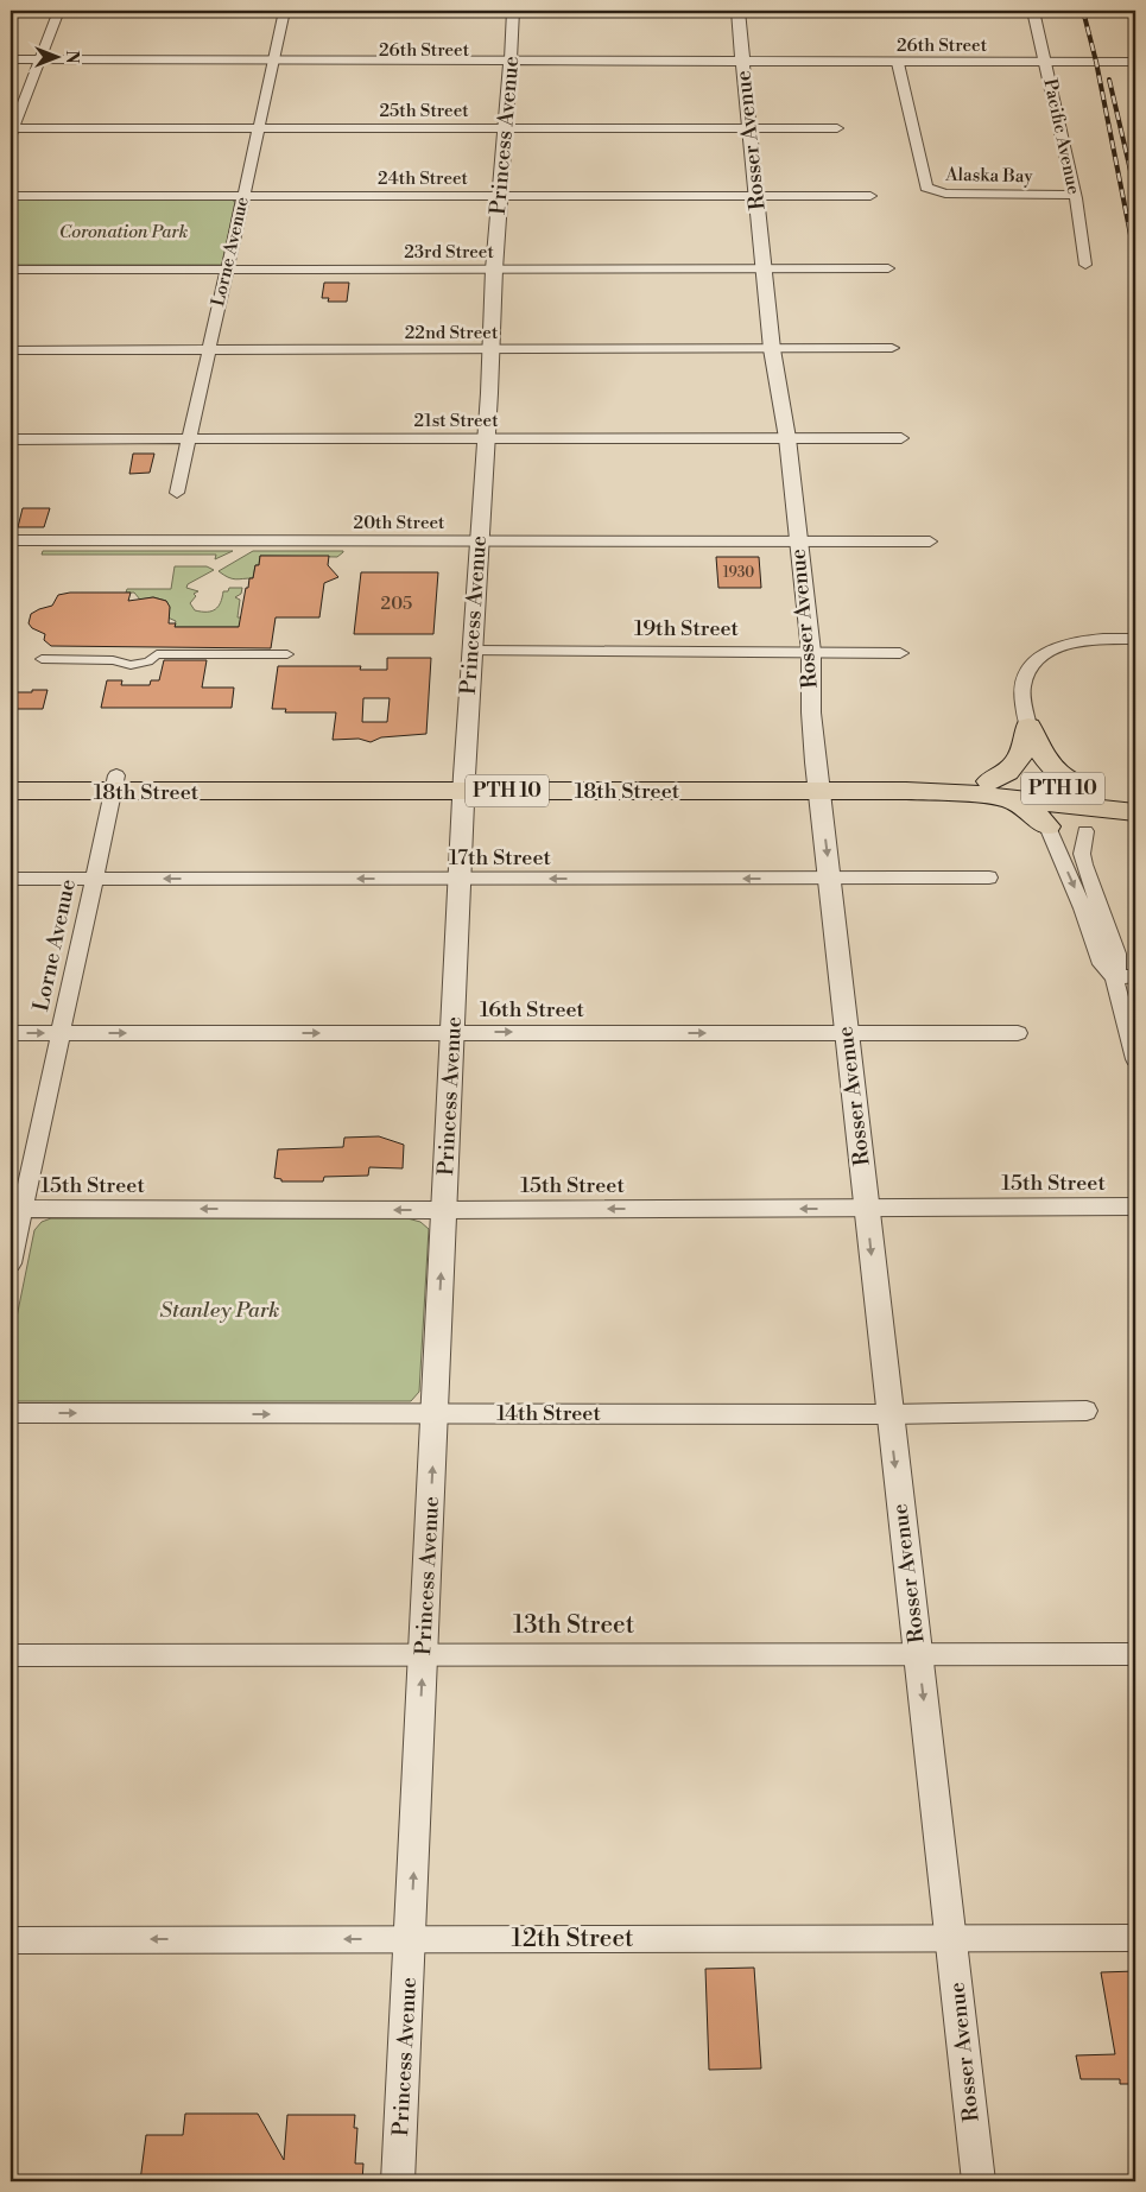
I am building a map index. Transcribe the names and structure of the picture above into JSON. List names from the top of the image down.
{
  "streets": {
    "main road": ["PTH 10", "18th Street"],
    "street": [
      "26th Street",
      "25th Street",
      "Princess Avenue",
      "Pacific Avenue",
      "Rosser Avenue",
      "Alaska Bay",
      "24th Street",
      "Lorne Avenue",
      "23rd Street",
      "22nd Street",
      "21st Street",
      "20th Street",
      "19th Street",
      "17th Street",
      "16th Street",
      "15th Street",
      "14th Street",
      "13th Street",
      "12th Street"
    ]
  },
  "crossings": [
    ["26th Street", "Princess Avenue"],
    ["26th Street", "Pacific Avenue"],
    ["26th Street", "Rosser Avenue"],
    ["26th Street", "Alaska Bay"],
    ["26th Street", "Lorne Avenue"],
    ["25th Street", "Princess Avenue"],
    ["25th Street", "Rosser Avenue"],
    ["25th Street", "Lorne Avenue"],
    ["Princess Avenue", "24th Street"],
    ["Princess Avenue", "23rd Street"],
    ["Princess Avenue", "22nd Street"],
    ["Princess Avenue", "21st Street"],
    ["Princess Avenue", "20th Street"],
    ["Princess Avenue", "19th Street"],
    ["Princess Avenue", "18th Street"],
    ["Princess Avenue", "17th Street"],
    ["Princess Avenue", "16th Street"],
    ["Princess Avenue", "15th Street"],
    ["Princess Avenue", "14th Street"],
    ["Princess Avenue", "13th Street"],
    ["Princess Avenue", "12th Street"],
    ["Pacific Avenue", "Alaska Bay"],
    ["Rosser Avenue", "24th Street"],
    ["Rosser Avenue", "23rd Street"],
    ["Rosser Avenue", "22nd Street"],
    ["Rosser Avenue", "21st Street"],
    ["Rosser Avenue", "20th Street"],
    ["Rosser Avenue", "19th Street"],
    ["Rosser Avenue", "18th Street"],
    ["Rosser Avenue", "17th Street"],
    ["Rosser Avenue", "16th Street"],
    ["Rosser Avenue", "15th Street"],
    ["Rosser Avenue", "14th Street"],
    ["Rosser Avenue", "13th Street"],
    ["Rosser Avenue", "12th Street"],
    ["24th Street", "Lorne Avenue"],
    ["Lorne Avenue", "23rd Street"],
    ["Lorne Avenue", "22nd Street"],
    ["Lorne Avenue", "21st Street"],
    ["Lorne Avenue", "18th Street"],
    ["Lorne Avenue", "17th Street"],
    ["Lorne Avenue", "16th Street"],
    ["Lorne Avenue", "15th Street"]
  ],
  "one_way": [
    "Rosser Avenue",
    "17th Street",
    "16th Street",
    "15th Street",
    "14th Street",
    "12th Street"
  ],
  "parks": ["Coronation Park", "Stanley Park"],
  "house_numbers": ["1930", "205"],
  "north": "right"
}
